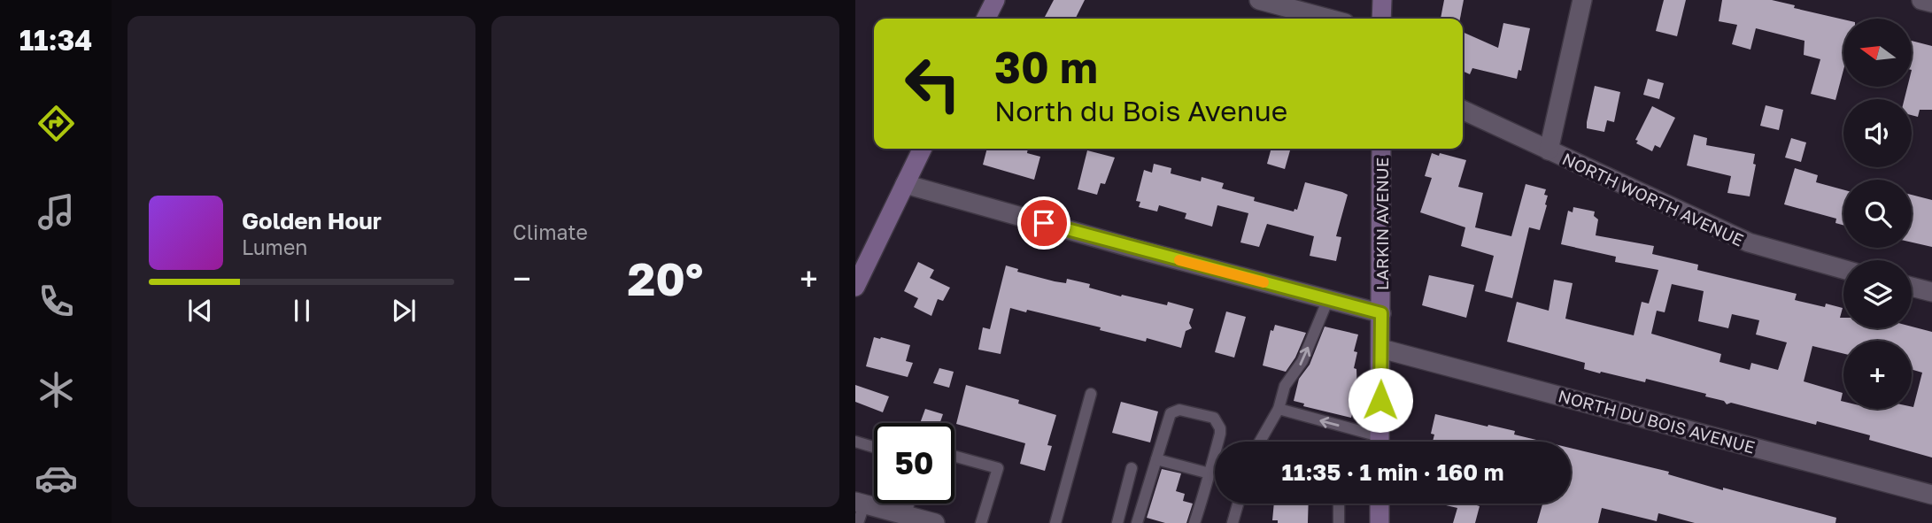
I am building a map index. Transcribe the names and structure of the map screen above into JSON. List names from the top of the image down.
{
  "streets": {
    "main road": ["LARKIN AVENUE"],
    "street": ["NORTH WORTH AVENUE", "NORTH DU BOIS AVENUE"]
  },
  "crossings": [
    ["LARKIN AVENUE", "NORTH DU BOIS AVENUE"]
  ],
  "north": "left",
  "page": {
    "tabs": "11:34",
    "tile": "Climate",
    "map_buttons": "+",
    "turn": ["30 m", "North du Bois Avenue"],
    "song": ["Golden Hour", "Lumen"],
    "heat": ["−", "20°", "+"],
    "limit": "50",
    "trip": "11:35 · 1 min · 160 m"
  }
}
